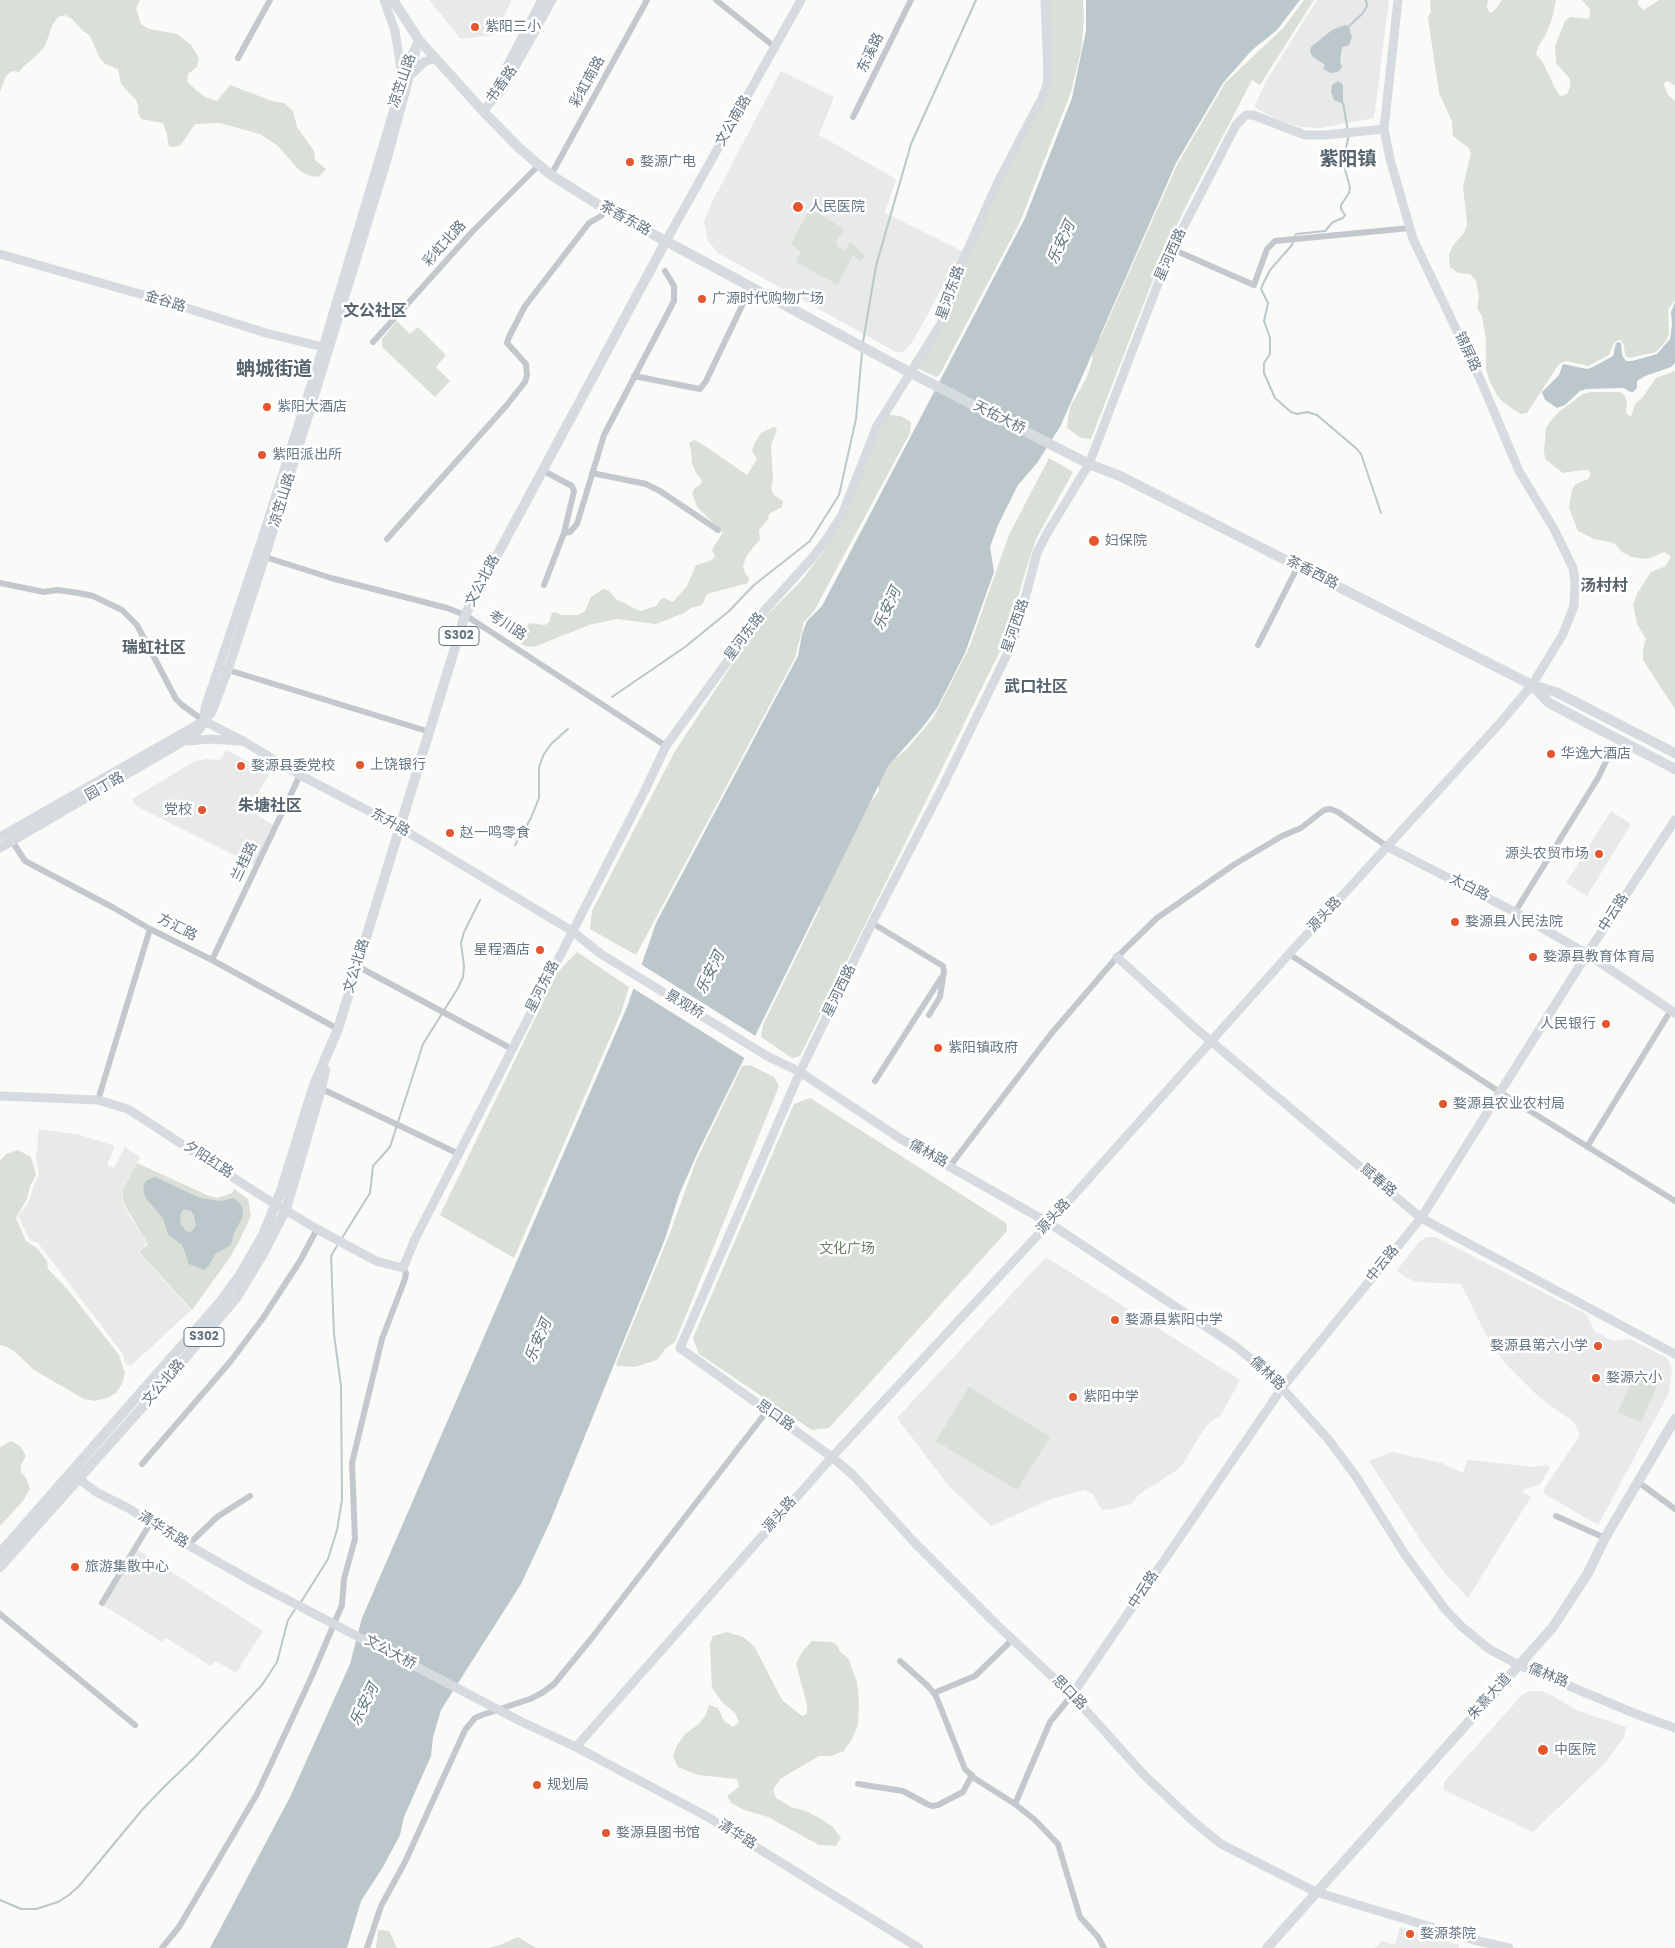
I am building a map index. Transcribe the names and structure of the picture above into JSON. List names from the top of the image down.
{
  "streets": {
    "main road": [
      "茶香东路",
      "天佑大桥",
      "茶香西路",
      "文公北路",
      "S302",
      "朱熹大道"
    ],
    "street": [
      "东溪路",
      "凉笠山路",
      "彩虹南路",
      "书香路",
      "文公南路",
      "彩虹北路",
      "星河西路",
      "星河东路",
      "金谷路",
      "锦屏路",
      "考川路",
      "园丁路",
      "东升路",
      "兰桂路",
      "太白路",
      "中云路",
      "源头路",
      "方汇路",
      "景观桥",
      "儒林路",
      "夕阳红路",
      "赋春路",
      "思口路",
      "清华东路",
      "文公大桥",
      "清华路"
    ]
  },
  "crossings": [
    ["凉笠山路", "茶香东路"],
    ["凉笠山路", "金谷路"],
    ["凉笠山路", "考川路"],
    ["凉笠山路", "园丁路"],
    ["凉笠山路", "东升路"],
    ["彩虹南路", "茶香东路"],
    ["书香路", "茶香东路"],
    ["文公南路", "茶香东路"],
    ["文公南路", "文公北路"],
    ["茶香东路", "彩虹北路"],
    ["茶香东路", "星河东路"],
    ["茶香东路", "天佑大桥"],
    ["茶香东路", "文公北路"],
    ["星河西路", "锦屏路"],
    ["星河西路", "天佑大桥"],
    ["星河西路", "茶香西路"],
    ["星河西路", "景观桥"],
    ["星河西路", "儒林路"],
    ["星河西路", "思口路"],
    ["星河东路", "天佑大桥"],
    ["星河东路", "考川路"],
    ["星河东路", "东升路"],
    ["星河东路", "景观桥"],
    ["星河东路", "夕阳红路"],
    ["锦屏路", "茶香西路"],
    ["锦屏路", "源头路"],
    ["天佑大桥", "茶香西路"],
    ["茶香西路", "源头路"],
    ["文公北路", "考川路"],
    ["文公北路", "东升路"],
    ["文公北路", "方汇路"],
    ["文公北路", "夕阳红路"],
    ["文公北路", "清华东路"],
    ["园丁路", "东升路"],
    ["园丁路", "方汇路"],
    ["东升路", "兰桂路"],
    ["东升路", "景观桥"],
    ["兰桂路", "方汇路"],
    ["太白路", "中云路"],
    ["太白路", "源头路"],
    ["中云路", "儒林路"],
    ["中云路", "赋春路"],
    ["中云路", "思口路"],
    ["源头路", "儒林路"],
    ["源头路", "赋春路"],
    ["源头路", "思口路"],
    ["源头路", "清华路"],
    ["景观桥", "儒林路"],
    ["儒林路", "朱熹大道"],
    ["思口路", "朱熹大道"],
    ["清华东路", "文公大桥"],
    ["文公大桥", "清华路"]
  ],
  "districts": [
    "紫阳镇",
    "文公社区",
    "蚺城街道",
    "汤村村",
    "瑞虹社区",
    "武口社区",
    "朱塘社区"
  ],
  "water": ["乐安河"],
  "parks": ["文化广场"],
  "places": [
    "紫阳三小",
    "婺源广电",
    "人民医院",
    "广源时代购物广场",
    "紫阳大酒店",
    "紫阳派出所",
    "妇保院",
    "华逸大酒店",
    "上饶银行",
    "婺源县委党校",
    "党校",
    "赵一鸣零食",
    "源头农贸市场",
    "婺源县人民法院",
    "星程酒店",
    "婺源县教育体育局",
    "人民银行",
    "紫阳镇政府",
    "婺源县农业农村局",
    "婺源县紫阳中学",
    "婺源县第六小学",
    "婺源六小",
    "紫阳中学",
    "旅游集散中心",
    "中医院",
    "规划局",
    "婺源县图书馆",
    "婺源茶院"
  ]
}
